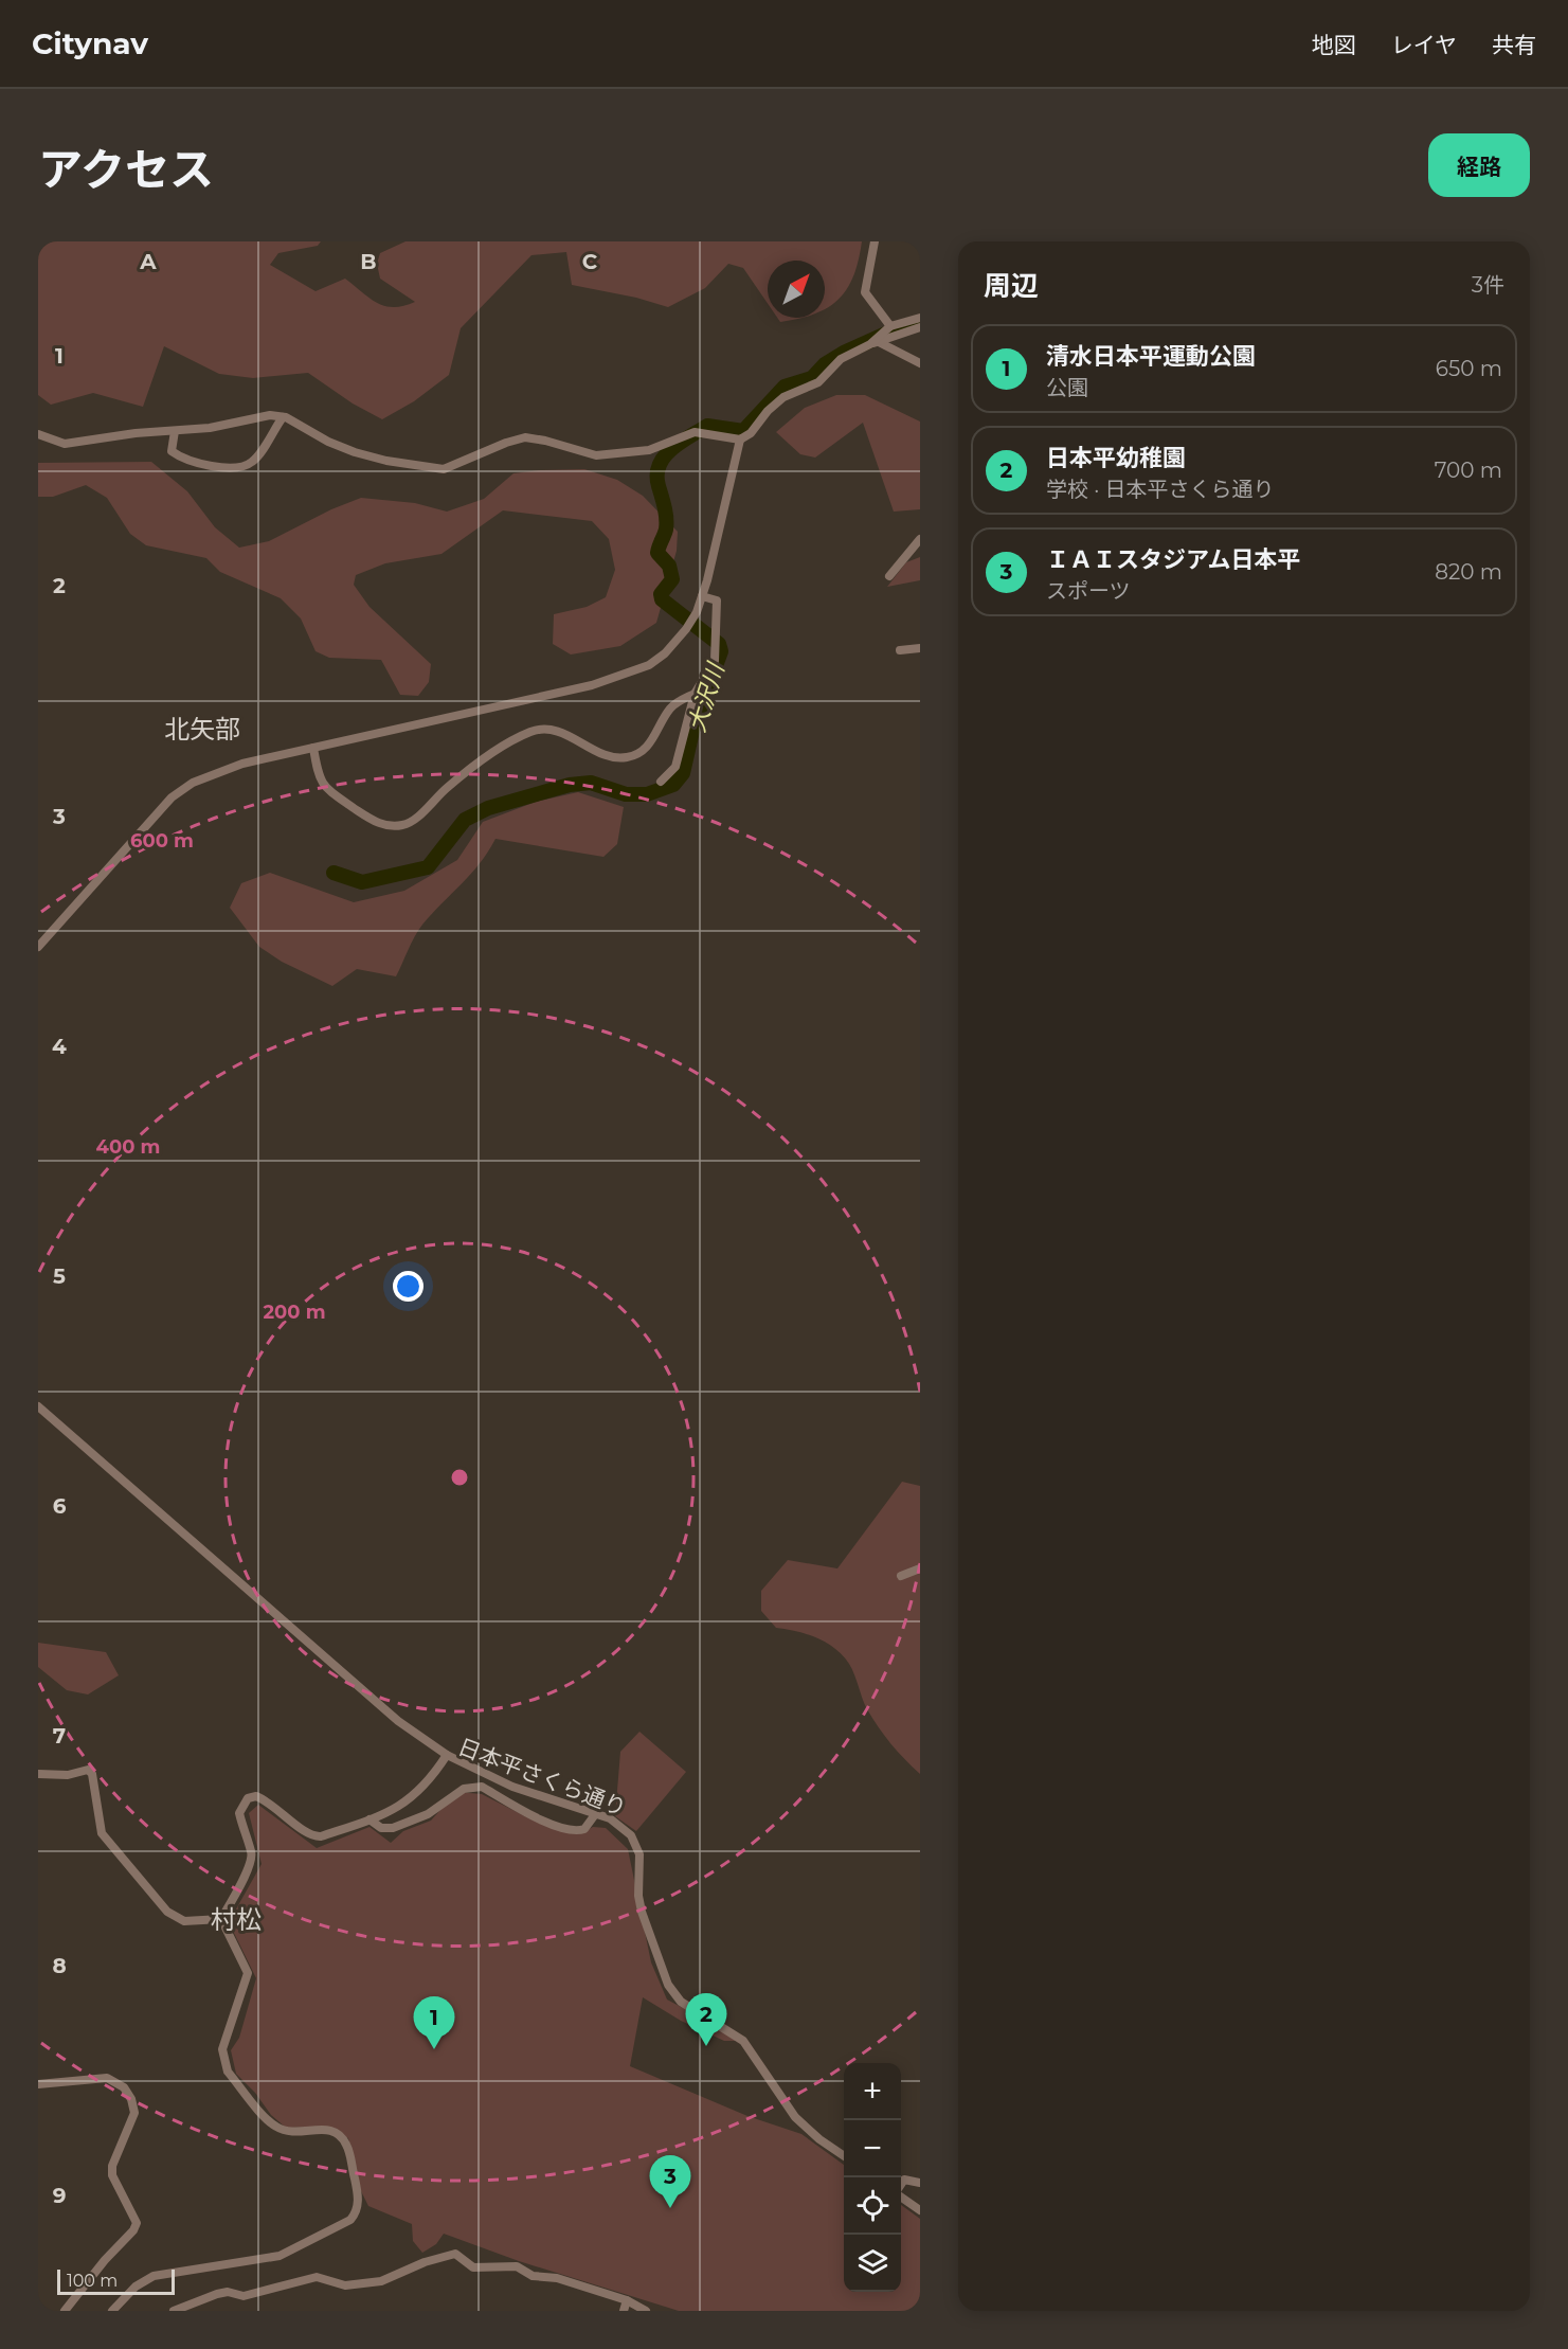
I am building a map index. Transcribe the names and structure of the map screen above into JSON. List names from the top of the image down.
{
  "streets": {
    "street": ["日本平さくら通り"]
  },
  "districts": ["北矢部", "村松"],
  "water": ["大沢川"],
  "scale_bar": "100 m",
  "north": "top right",
  "page": {
    "header": "Citynav",
    "nav": ["地図", "レイヤ", "共有"],
    "title": "アクセス",
    "buttons": "経路",
    "heading": ["周辺", "3件"],
    "list": [
      {
        "mark": "1",
        "name": "清水日本平運動公園",
        "note": "公園",
        "value": "650 m"
      },
      {
        "mark": "2",
        "name": "日本平幼稚園",
        "note": "学校 · 日本平さくら通り",
        "value": "700 m"
      },
      {
        "mark": "3",
        "name": "ＩＡＩスタジアム日本平",
        "note": "スポーツ",
        "value": "820 m"
      }
    ],
    "pins": ["2", "1", "3"],
    "map_buttons": ["+", "−"],
    "scale": "100 m"
  },
  "grid": {
    "columns": ["A", "B", "C"],
    "rows": [
      "1",
      "2",
      "3",
      "4",
      "5",
      "6",
      "7",
      "8",
      "9"
    ]
  },
  "rings": ["600 m", "400 m", "200 m"]
}
